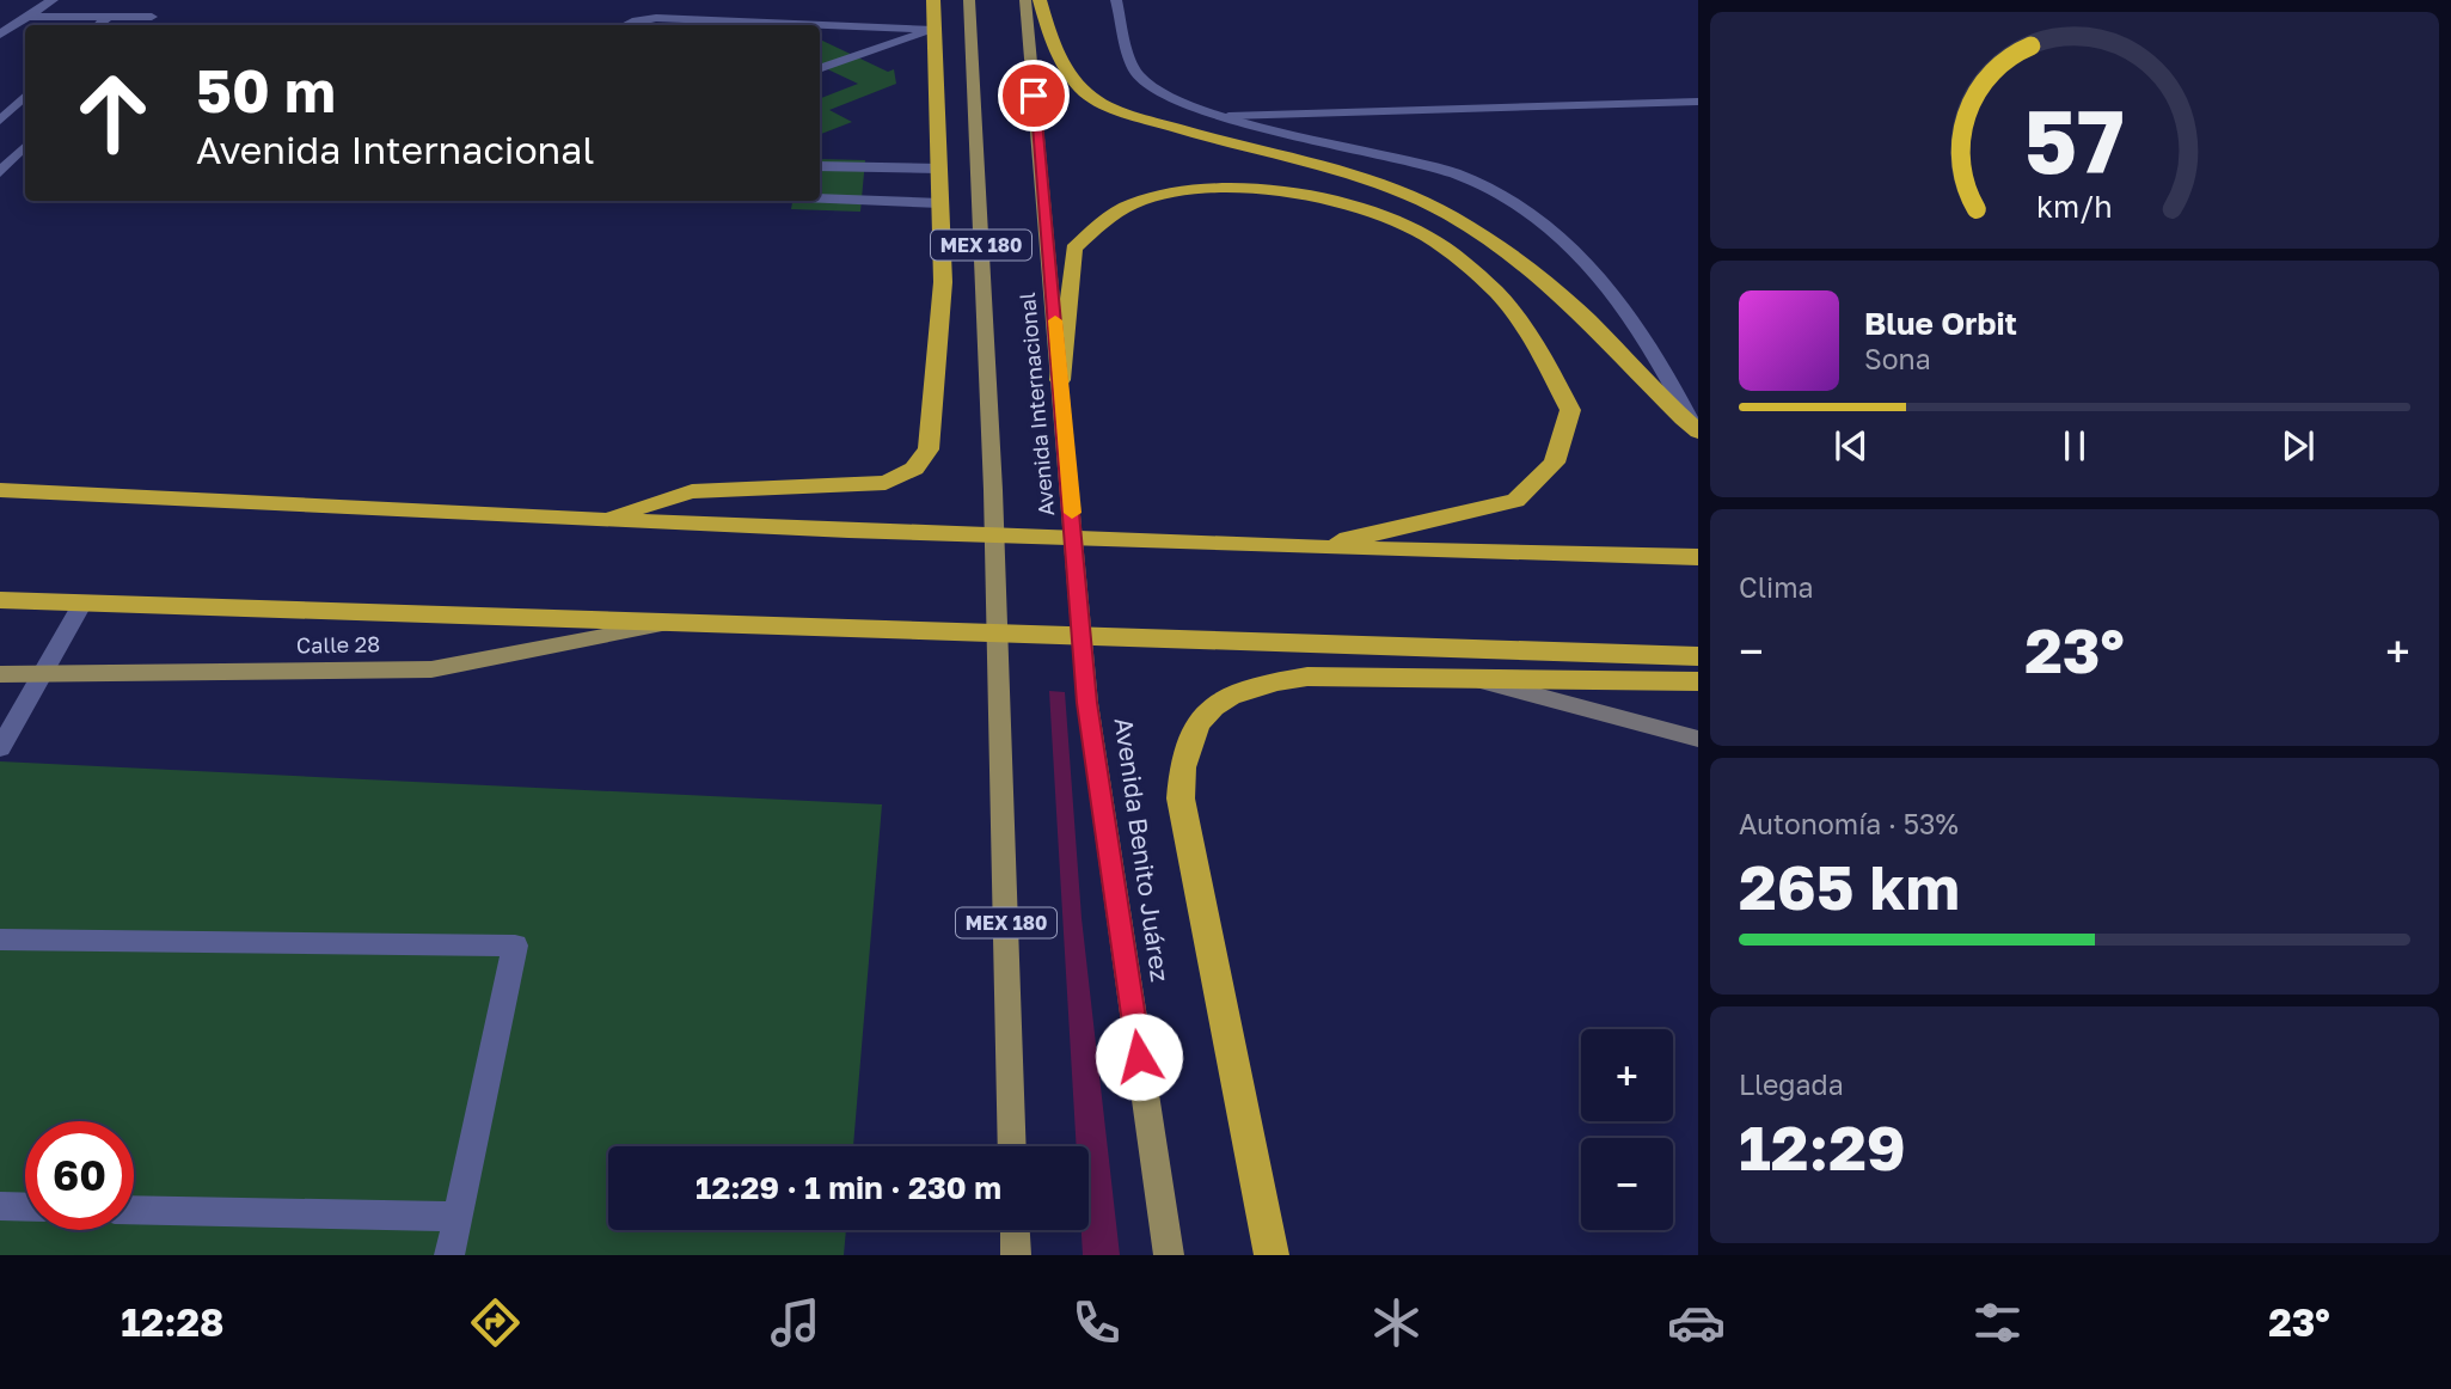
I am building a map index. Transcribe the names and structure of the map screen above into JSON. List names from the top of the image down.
{
  "streets": {
    "main road": [
      "MEX 180",
      "Avenida Internacional",
      "Calle 28",
      "Avenida Benito Juárez"
    ]
  },
  "crossings": [
    ["Avenida Internacional", "Avenida Benito Juárez"]
  ],
  "page": {
    "turn": ["50 m", "Avenida Internacional"],
    "song": ["Blue Orbit", "Sona"],
    "tile": [
      "Clima",
      ["Autonomía · 53%", "265 km"],
      ["Llegada", "12:29"]
    ],
    "heat": ["−", "23°", "+"],
    "map_buttons": ["+", "−"],
    "limit": "60",
    "trip": "12:29 · 1 min · 230 m",
    "tabs": ["12:28", "23°"],
    "gauge": ["57", "km/h"]
  }
}
